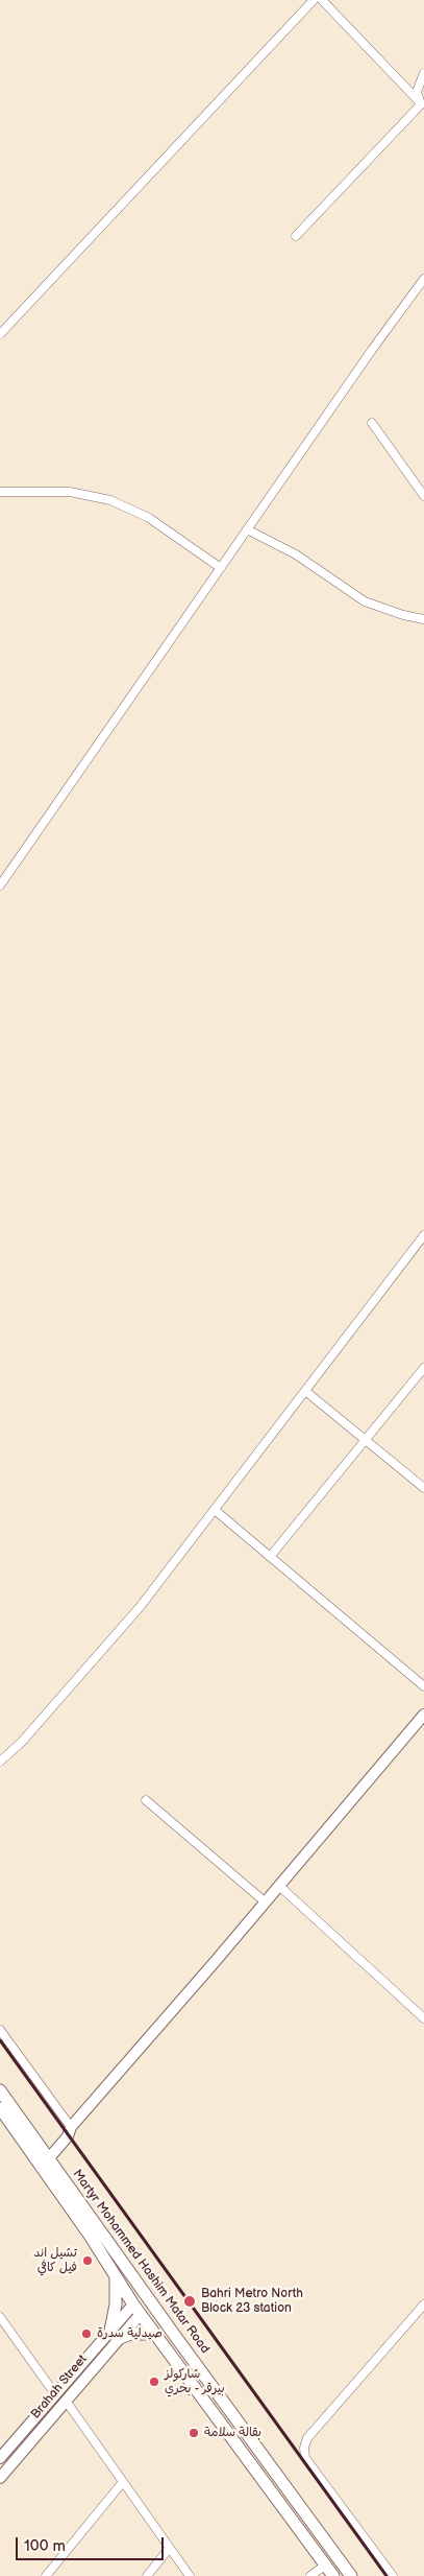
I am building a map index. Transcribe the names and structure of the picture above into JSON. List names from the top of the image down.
{
  "streets": {
    "main road": ["Martyr Mohammed Hashim Matar Road"],
    "street": ["Brahah Street"]
  },
  "places": [
    "تشيل اند فيل كافي",
    "Bahri Metro North Block 23 station",
    "صيدلية سدرة",
    "شاركولز بيرقر - بحري",
    "بقالة سلامة"
  ],
  "scale_bar": "100 m"
}
